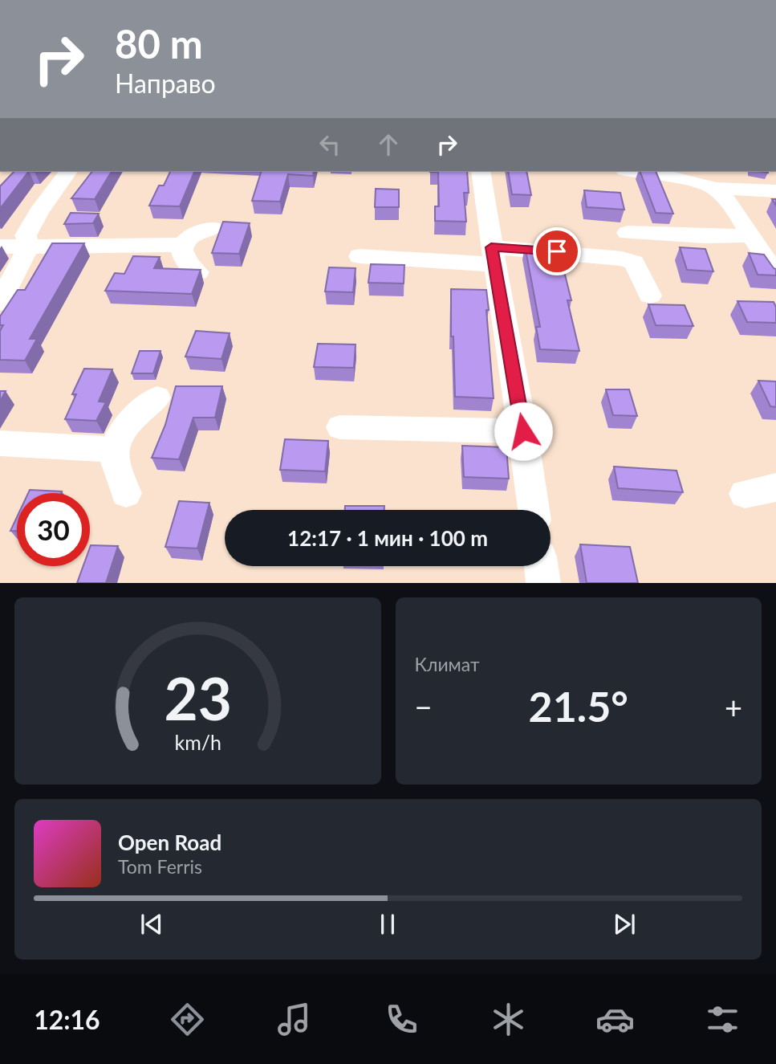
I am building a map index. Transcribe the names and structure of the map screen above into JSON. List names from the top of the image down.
{
  "page": {
    "turn": ["80 m", "Направо"],
    "limit": "30",
    "trip": "12:17 · 1 мин · 100 m",
    "tile": "Климат",
    "heat": ["−", "21.5°", "+"],
    "song": ["Open Road", "Tom Ferris"],
    "tabs": "12:16",
    "gauge": ["23", "km/h"]
  }
}
